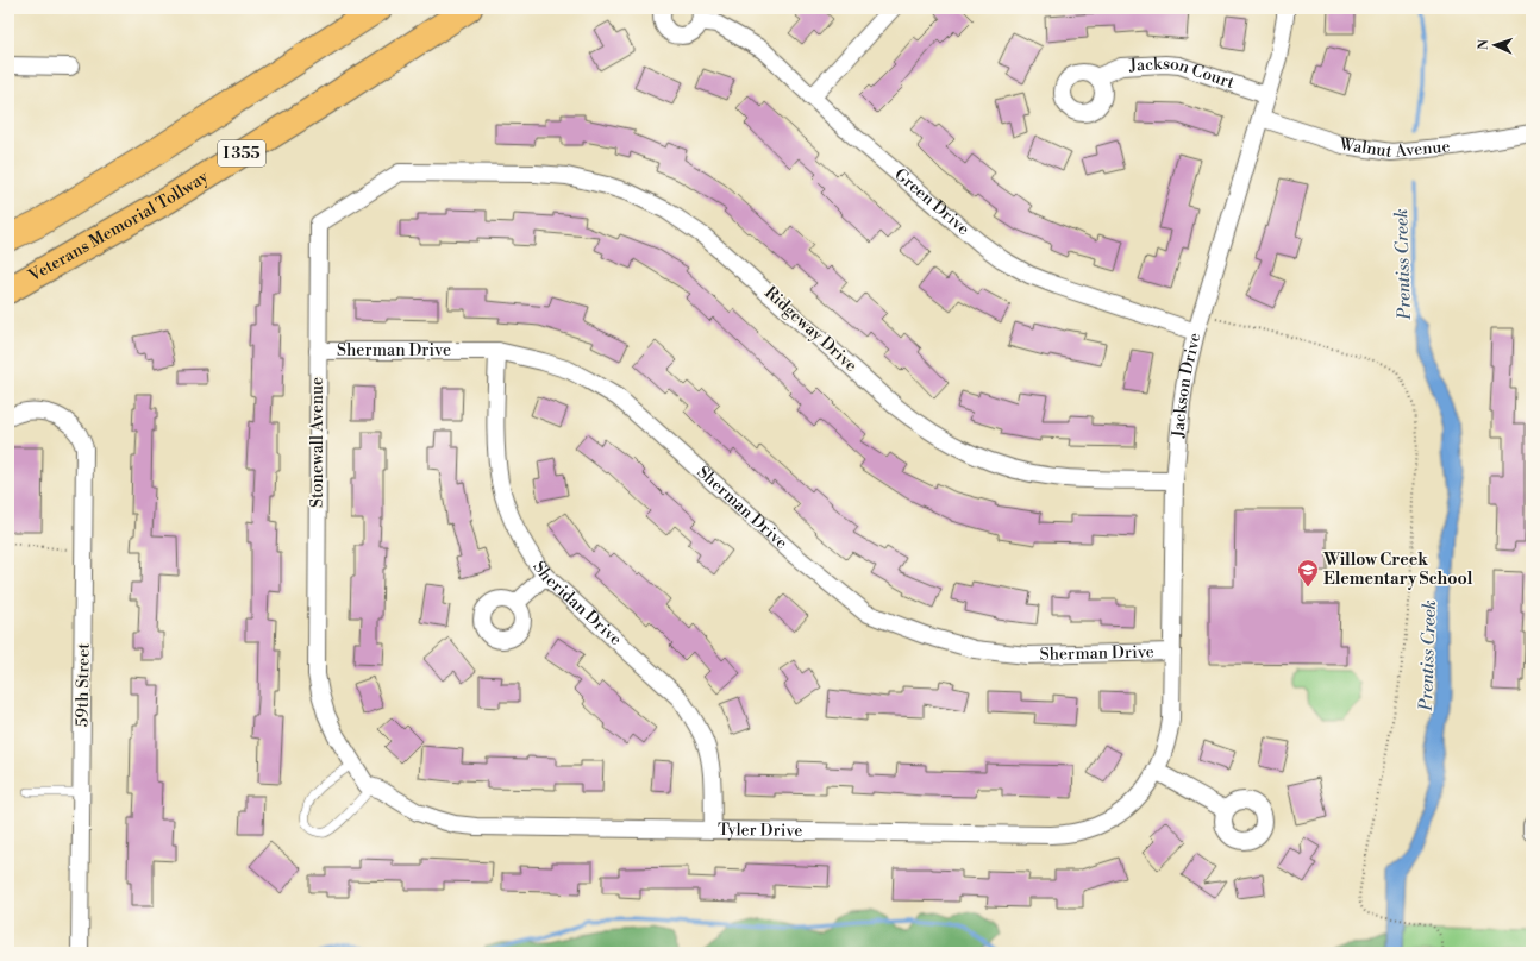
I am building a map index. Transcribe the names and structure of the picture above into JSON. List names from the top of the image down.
{
  "streets": {
    "highway": ["I 355", "Veterans Memorial Tollway"],
    "street": [
      "Jackson Court",
      "Walnut Avenue",
      "Green Drive",
      "Ridgeway Drive",
      "Sherman Drive",
      "Jackson Drive",
      "Stonewall Avenue",
      "Sheridan Drive",
      "59th Street",
      "Tyler Drive"
    ]
  },
  "crossings": [
    ["Jackson Court", "Jackson Drive"],
    ["Walnut Avenue", "Jackson Drive"],
    ["Green Drive", "Jackson Drive"],
    ["Ridgeway Drive", "Jackson Drive"],
    ["Ridgeway Drive", "Stonewall Avenue"],
    ["Sherman Drive", "Jackson Drive"],
    ["Sherman Drive", "Stonewall Avenue"],
    ["Sherman Drive", "Sheridan Drive"],
    ["Jackson Drive", "Tyler Drive"],
    ["Stonewall Avenue", "Tyler Drive"],
    ["Sheridan Drive", "Tyler Drive"]
  ],
  "water": ["Prentiss Creek"],
  "places": {
    "school or university": ["Willow Creek Elementary School"]
  },
  "north": "left"
}
